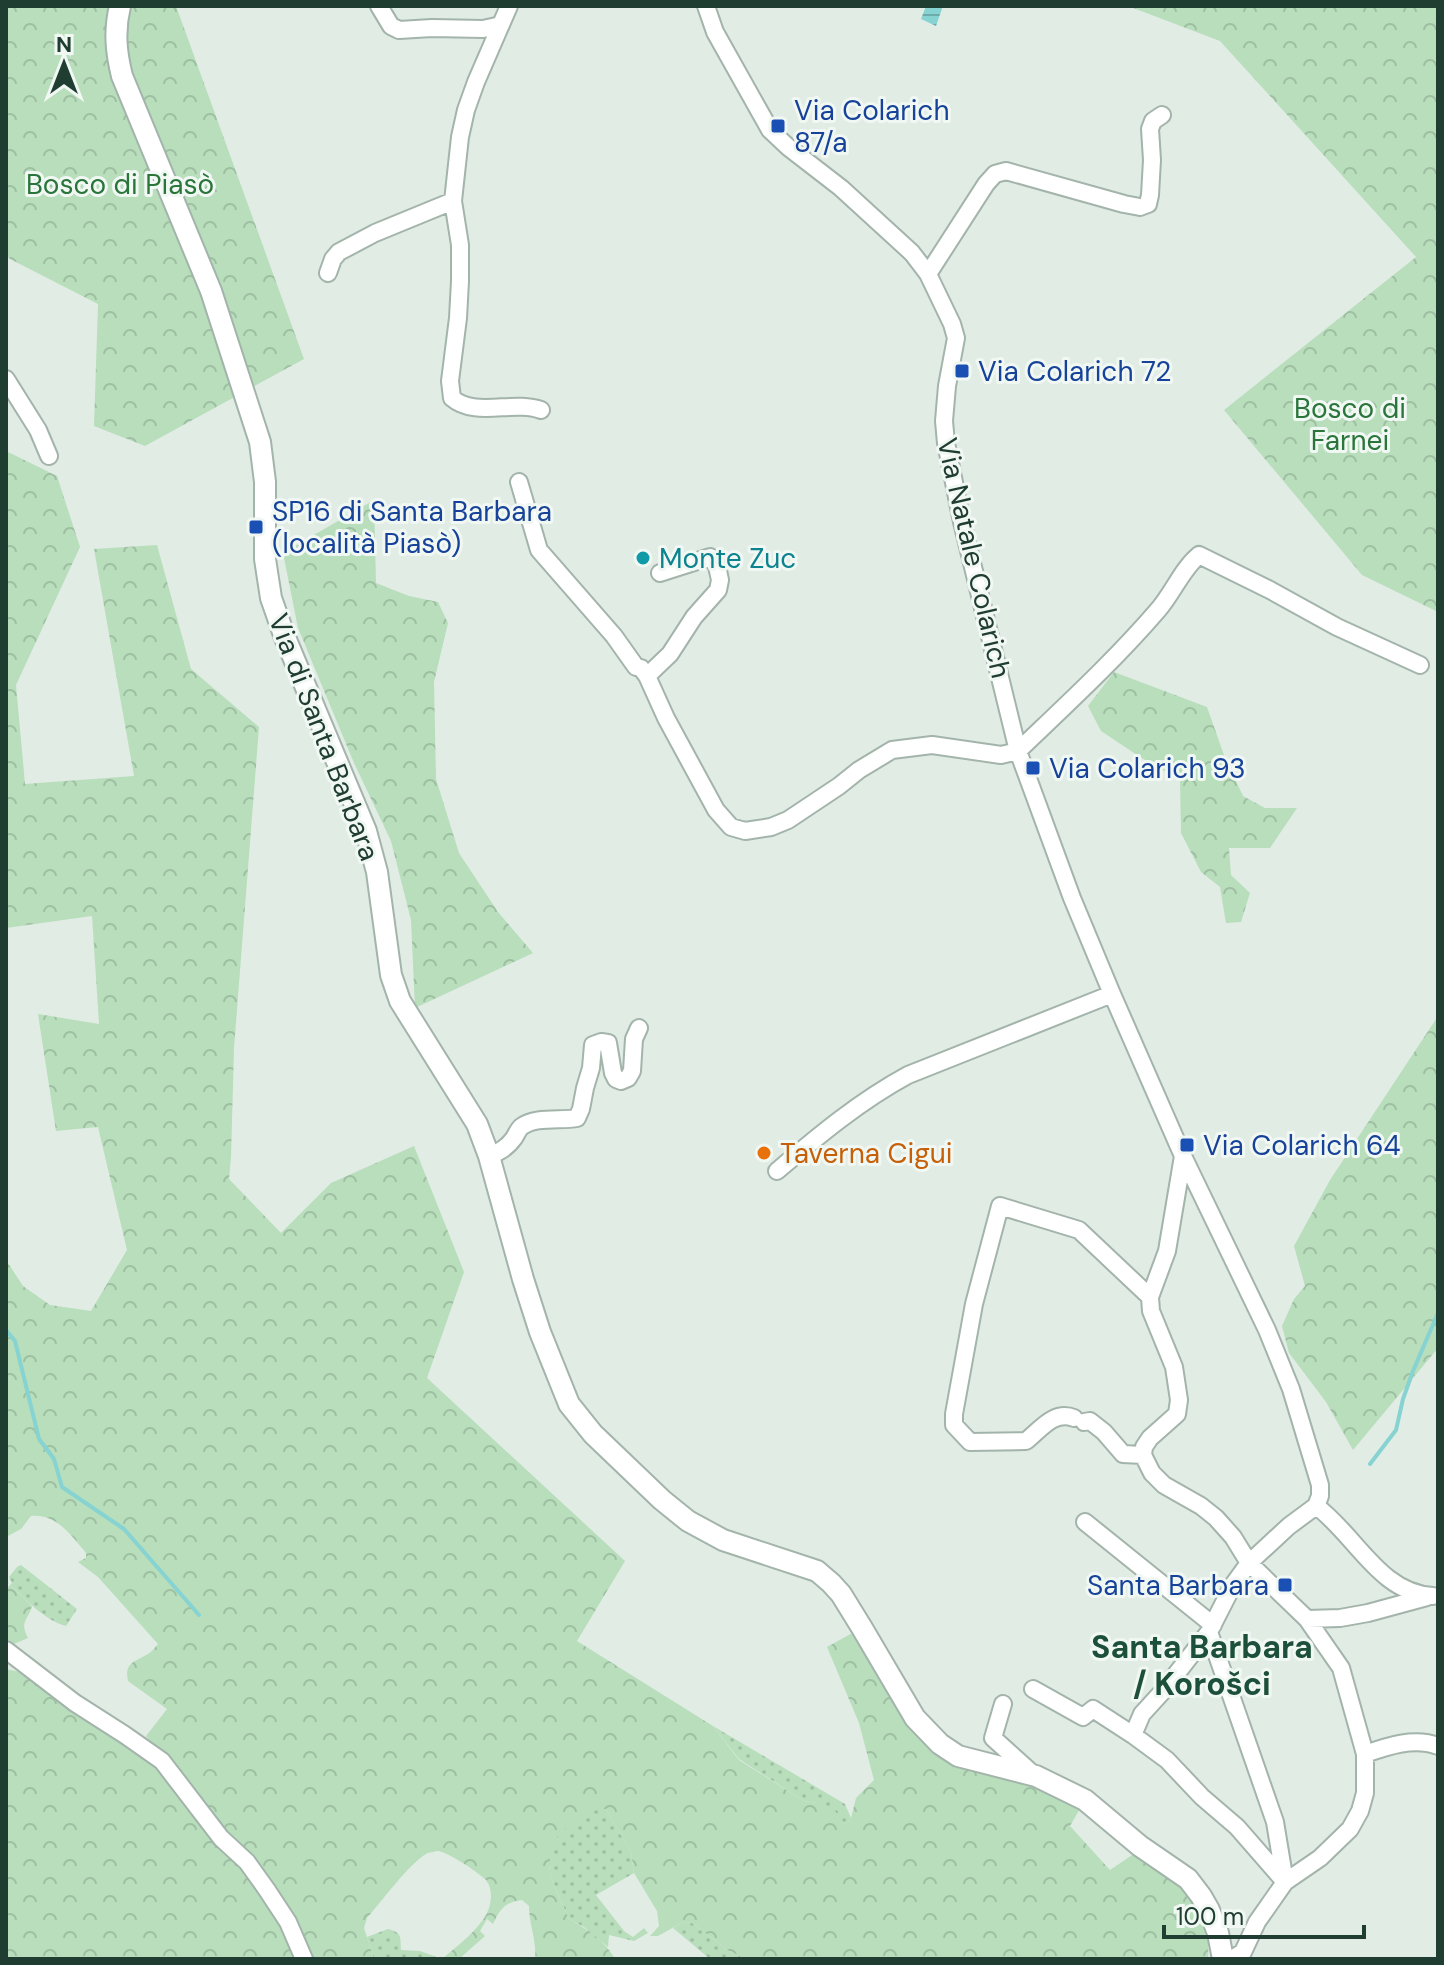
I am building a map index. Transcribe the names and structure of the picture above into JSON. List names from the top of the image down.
{
  "streets": {
    "street": ["Via Natale Colarich", "Via di Santa Barbara"]
  },
  "districts": ["Santa Barbara / Korošci"],
  "parks": ["Bosco di Piasò", "Bosco di Farnei"],
  "places": {
    "transit": [
      "Via Colarich 87/a",
      "Via Colarich 72",
      "SP16 di Santa Barbara (località Piasò)",
      "Via Colarich 93",
      "Via Colarich 64",
      "Santa Barbara"
    ],
    "other": ["Monte Zuc", "Taverna Cigui"]
  },
  "scale_bar": "100 m",
  "north": "top"
}
